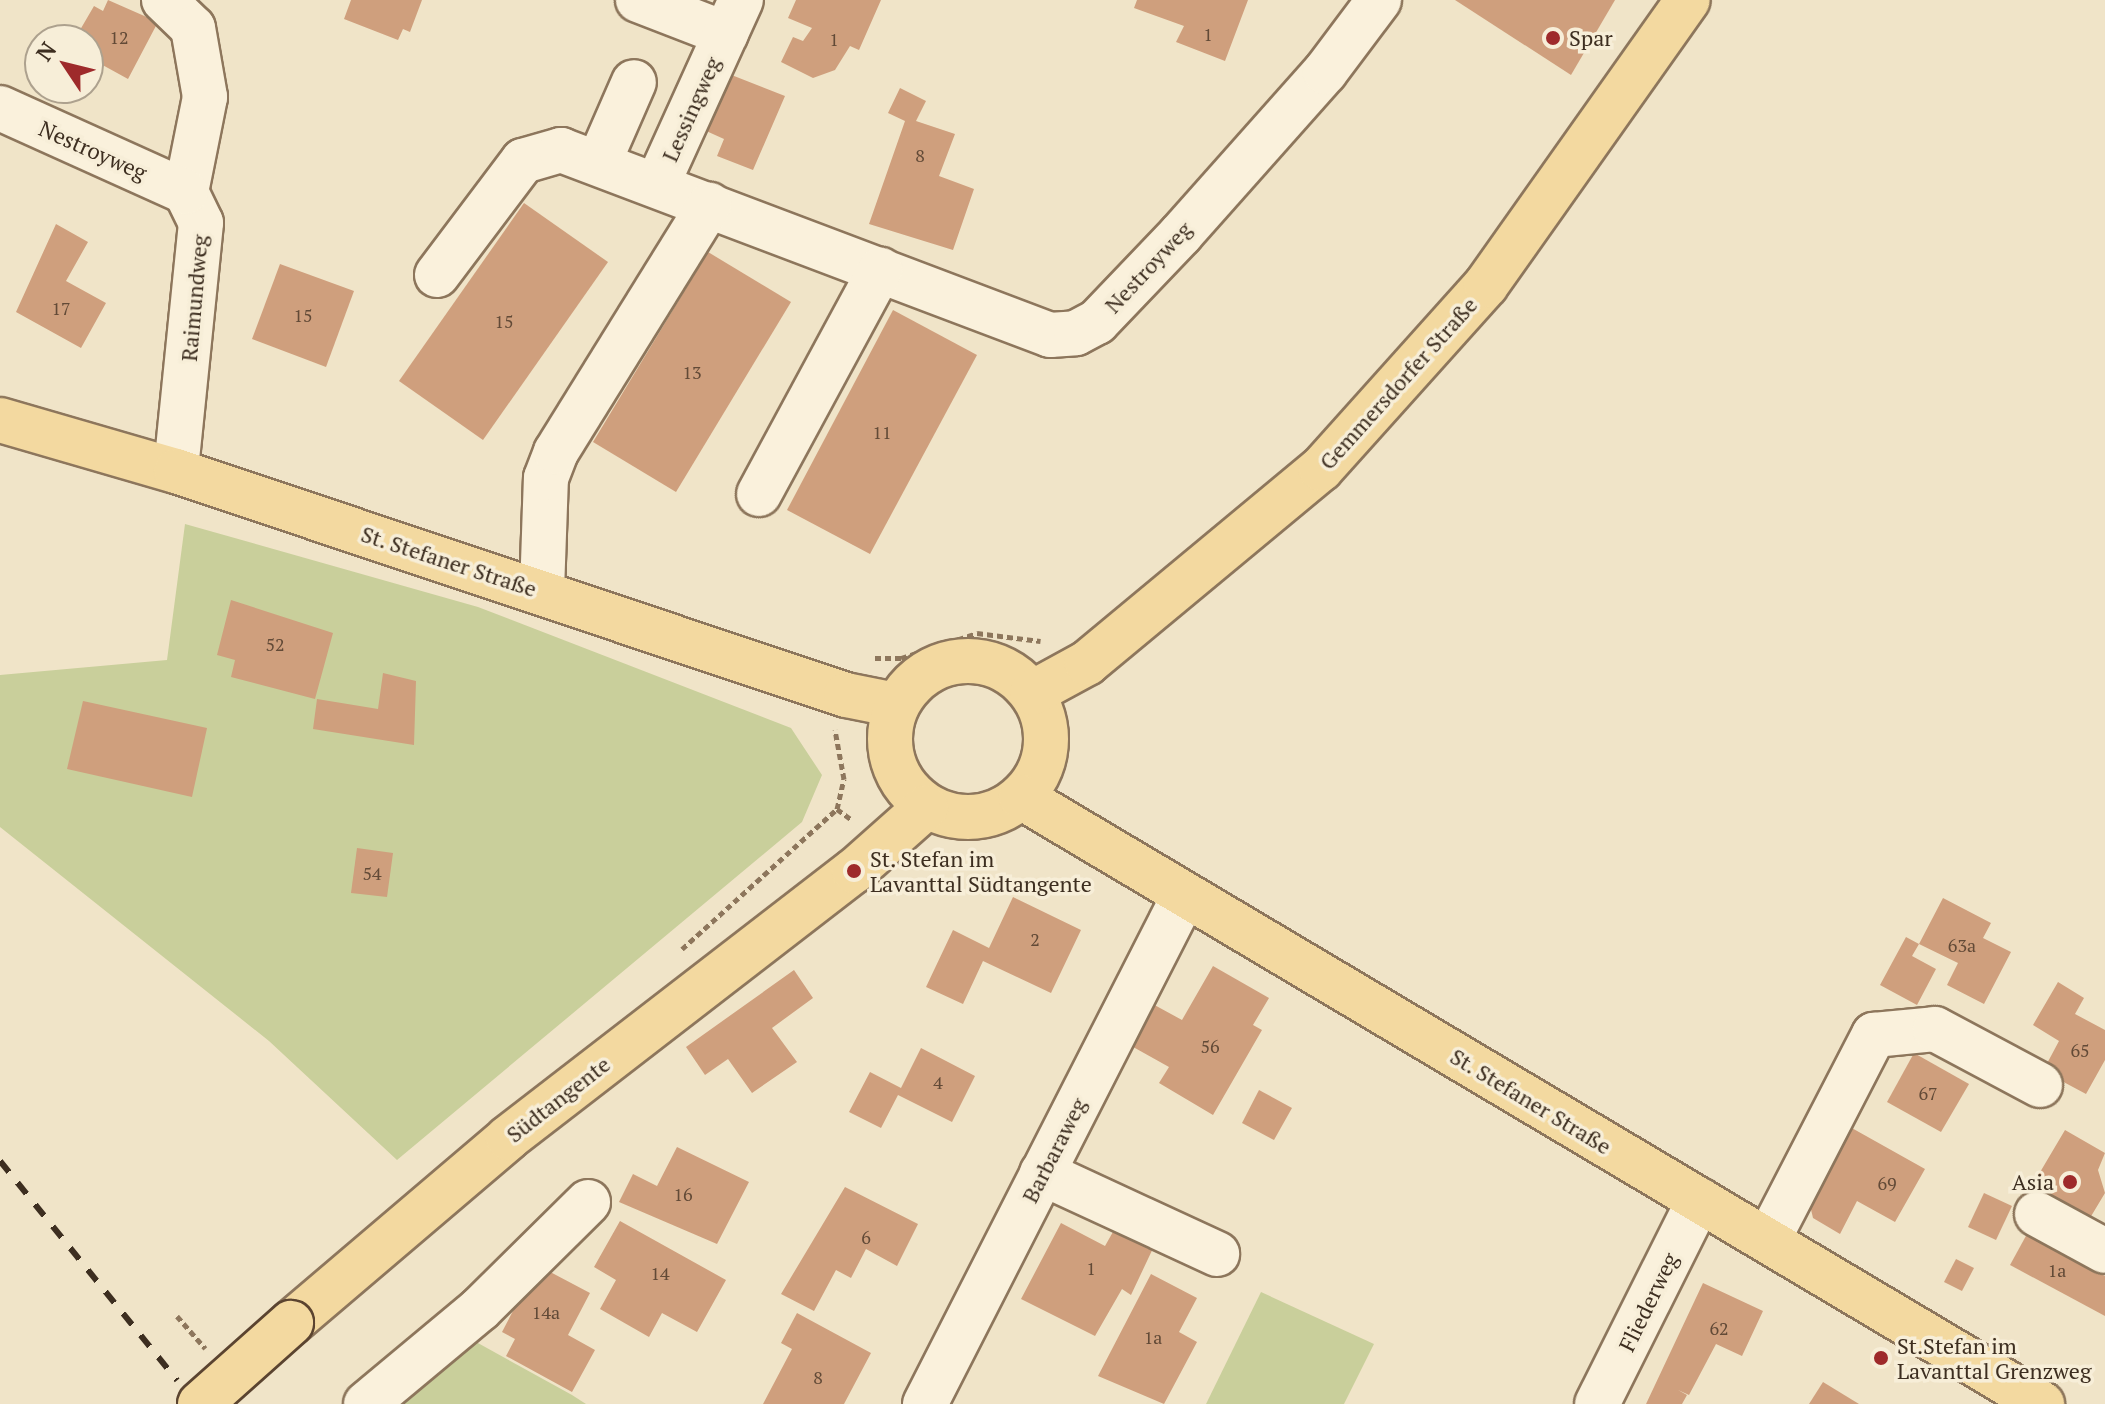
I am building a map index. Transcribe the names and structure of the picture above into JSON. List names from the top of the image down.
{
  "streets": {
    "main road": ["Gemmersdorfer Straße", "St. Stefaner Straße", "Südtangente"],
    "street": [
      "Lessingweg",
      "Nestroyweg",
      "Raimundweg",
      "Barbaraweg",
      "Fliederweg"
    ]
  },
  "crossings": [
    ["Lessingweg", "Nestroyweg"],
    ["Nestroyweg", "Raimundweg"],
    ["Raimundweg", "St. Stefaner Straße"],
    ["Gemmersdorfer Straße", "St. Stefaner Straße"],
    ["Gemmersdorfer Straße", "Südtangente"],
    ["St. Stefaner Straße", "Südtangente"],
    ["St. Stefaner Straße", "Barbaraweg"],
    ["St. Stefaner Straße", "Fliederweg"]
  ],
  "places": [
    "Spar",
    "St. Stefan im Lavanttal Südtangente",
    "Asia",
    "St.Stefan im Lavanttal Grenzweg"
  ],
  "house_numbers": [
    "1",
    "12",
    "1",
    "8",
    "17",
    "15",
    "15",
    "13",
    "11",
    "52",
    "54",
    "2",
    "63a",
    "56",
    "65",
    "4",
    "67",
    "69",
    "16",
    "6",
    "1",
    "1a",
    "14",
    "14a",
    "62",
    "1a",
    "8"
  ],
  "north": "top left"
}
